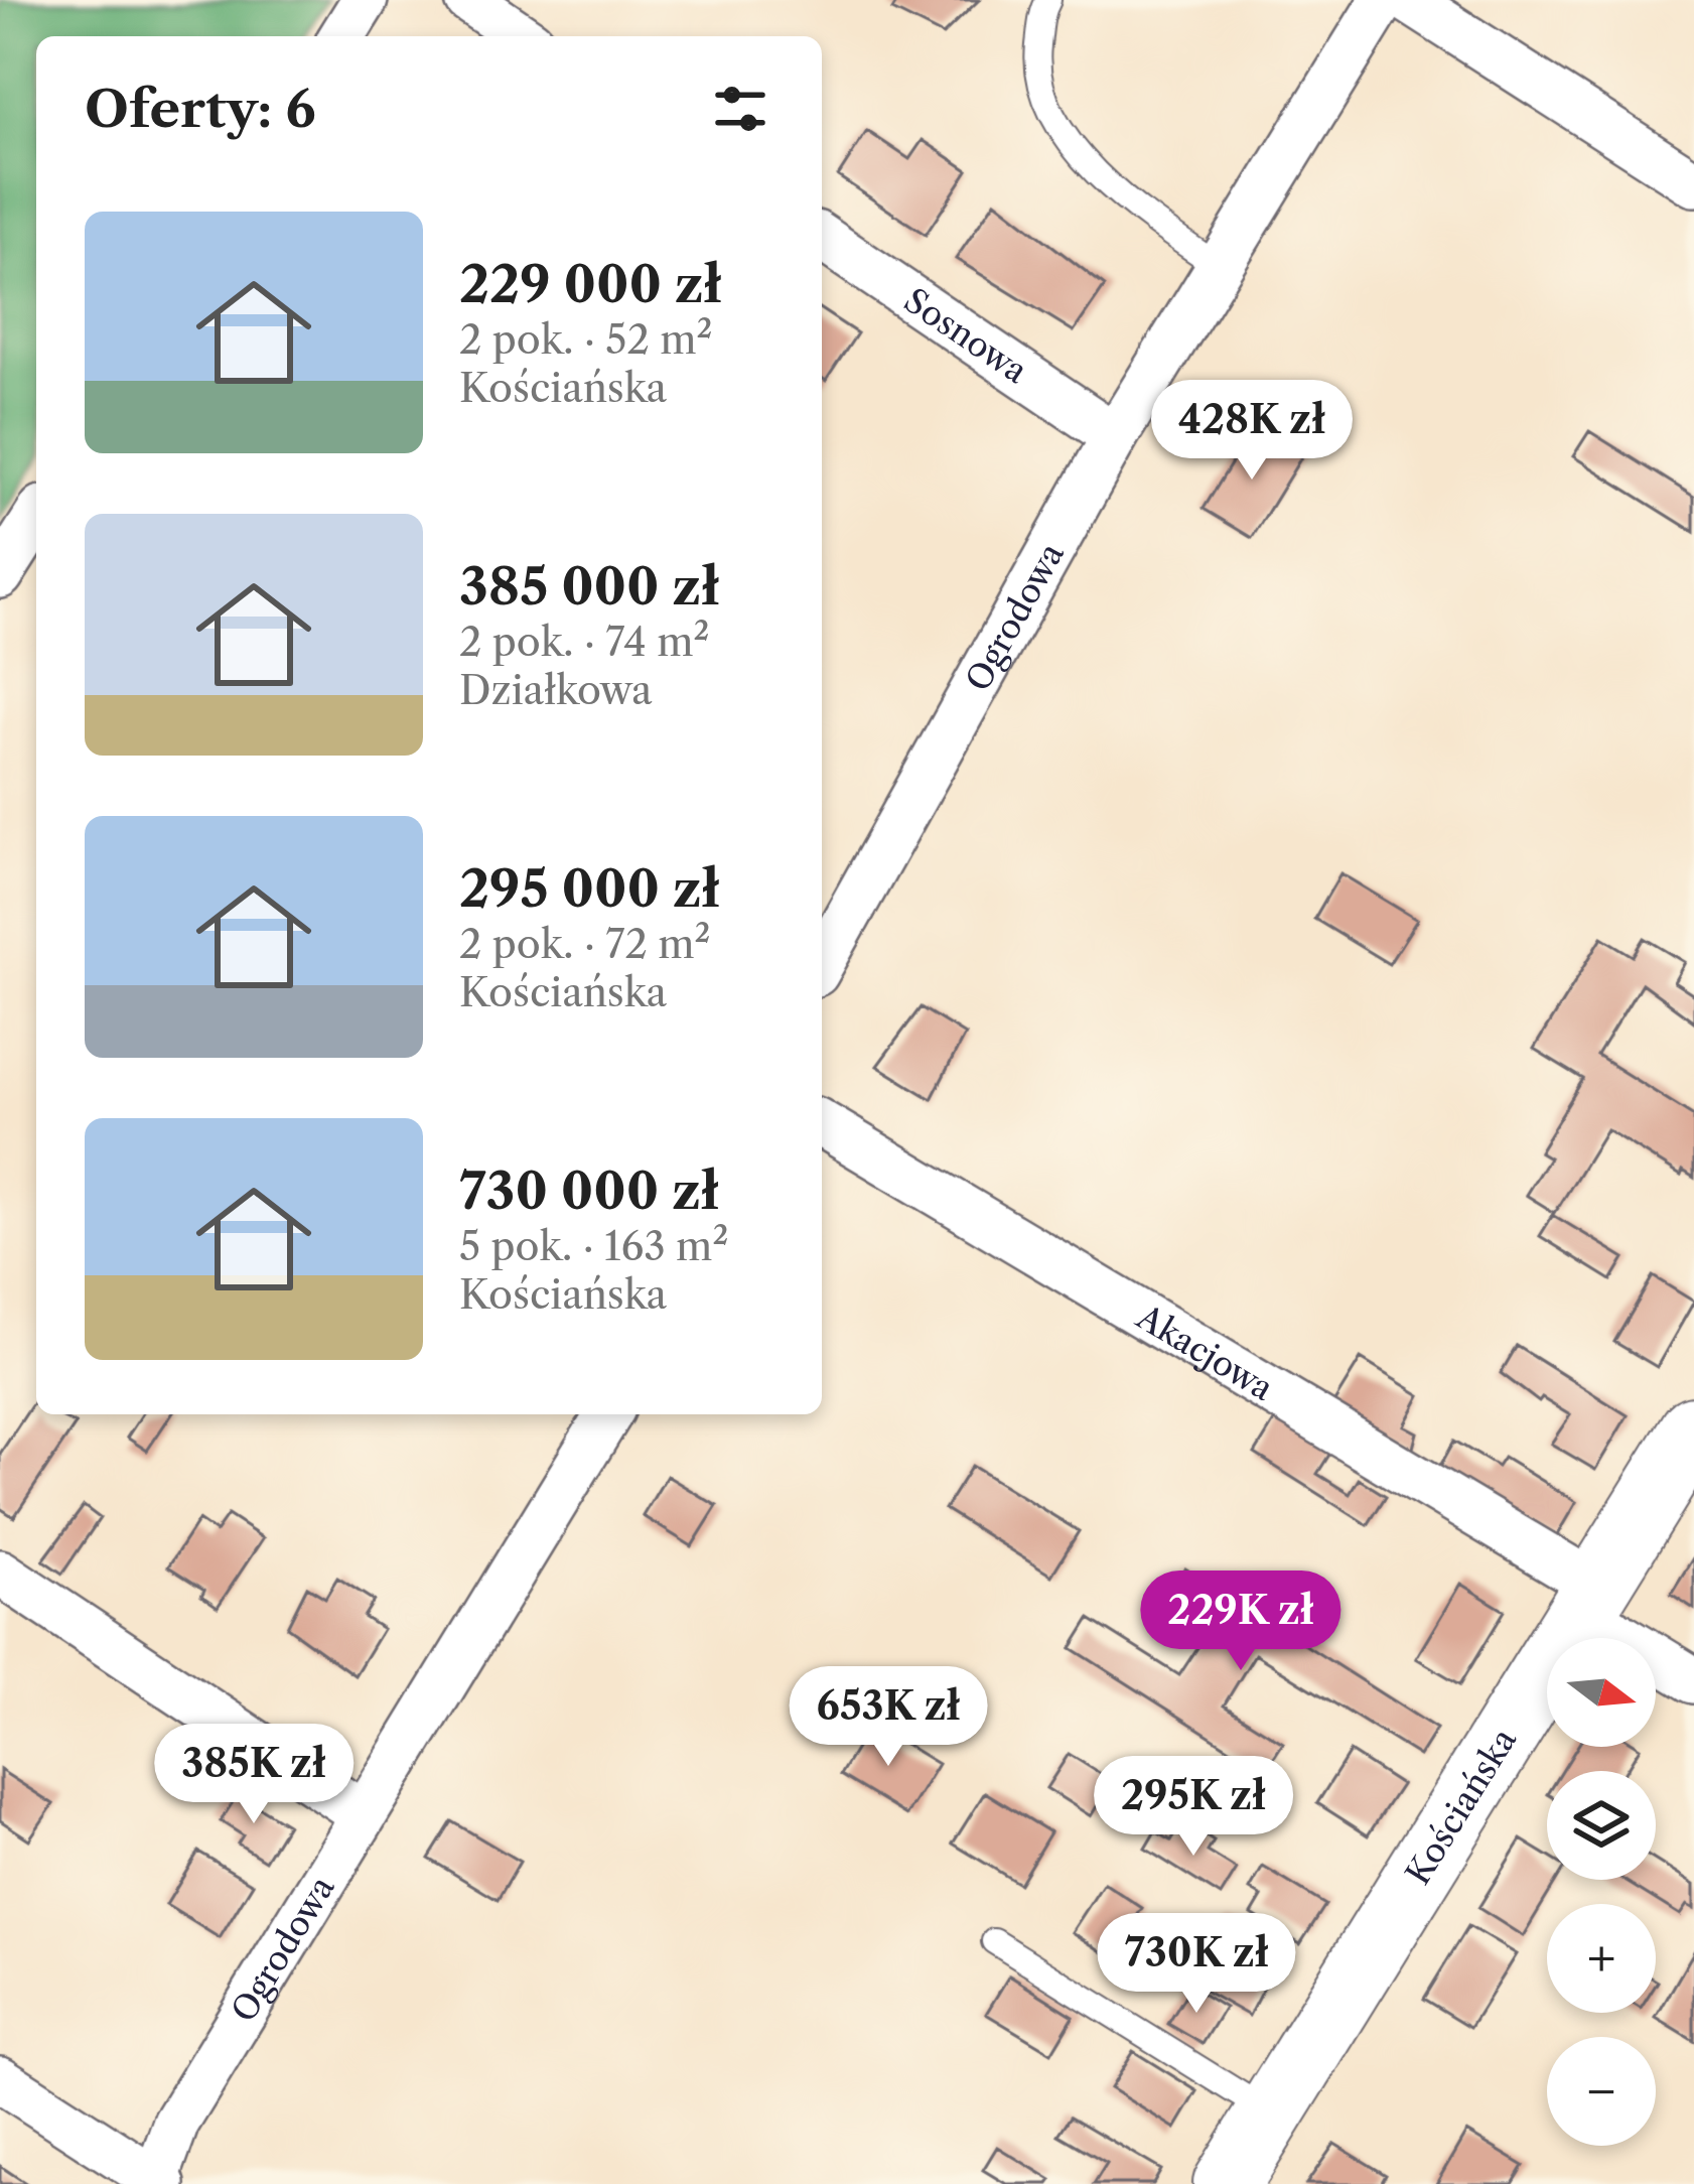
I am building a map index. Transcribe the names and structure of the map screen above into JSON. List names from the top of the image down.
{
  "streets": {
    "street": [
      "Sosnowa",
      "Ogrodowa",
      "Akacjowa",
      "Kościańska"
    ]
  },
  "crossings": [
    ["Sosnowa", "Ogrodowa"],
    ["Akacjowa", "Kościańska"]
  ],
  "north": "right",
  "page": {
    "heading": "Oferty: 6",
    "list": [
      {
        "name": "229 000 zł",
        "note": "2 pok. · 52 m² · Kościańska"
      },
      {
        "name": "385 000 zł",
        "note": "2 pok. · 74 m² · Działkowa"
      },
      {
        "name": "295 000 zł",
        "note": "2 pok. · 72 m² · Kościańska"
      },
      {
        "name": "730 000 zł",
        "note": "5 pok. · 163 m² · Kościańska"
      }
    ],
    "price": [
      "428K zł",
      "229K zł",
      "653K zł",
      "385K zł",
      "295K zł",
      "730K zł"
    ],
    "map_buttons": ["+", "−"]
  }
}
